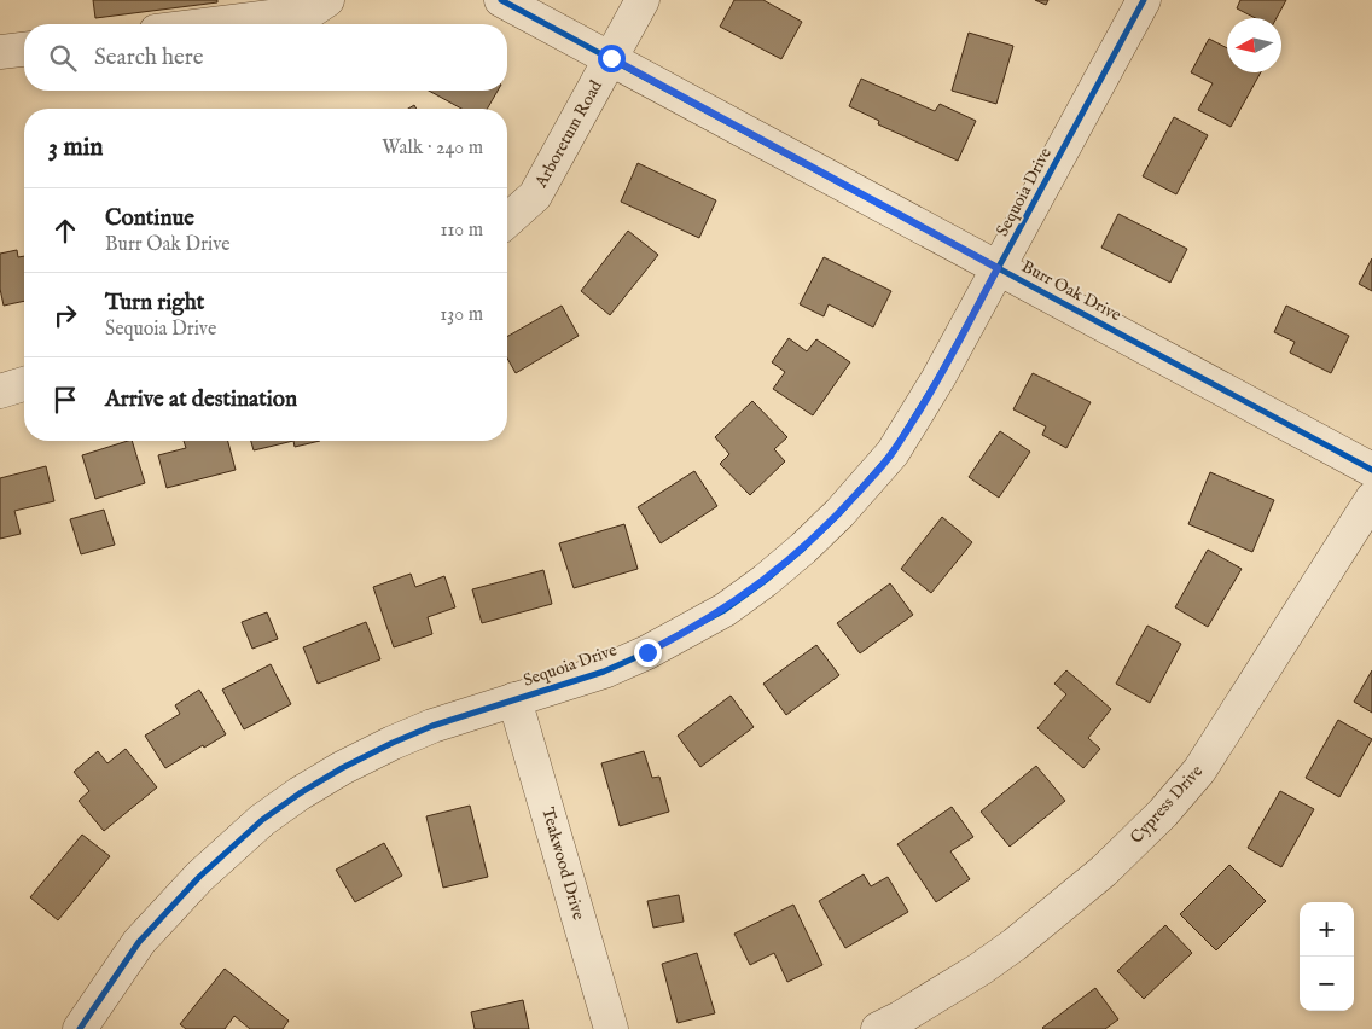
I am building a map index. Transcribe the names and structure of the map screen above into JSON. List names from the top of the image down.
{
  "streets": {
    "street": [
      "Arboretum Road",
      "Sequoia Drive",
      "Burr Oak Drive",
      "Cypress Drive",
      "Teakwood Drive"
    ]
  },
  "crossings": [
    ["Arboretum Road", "Burr Oak Drive"],
    ["Sequoia Drive", "Burr Oak Drive"],
    ["Sequoia Drive", "Teakwood Drive"]
  ],
  "north": "left",
  "page": {
    "search": "Search here",
    "heading": ["3 min", "Walk · 240 m"],
    "list": [
      ["Continue", "Burr Oak Drive", "110 m"],
      ["Turn right", "Sequoia Drive", "130 m"],
      "Arrive at destination"
    ],
    "map_buttons": ["+", "−"]
  }
}
